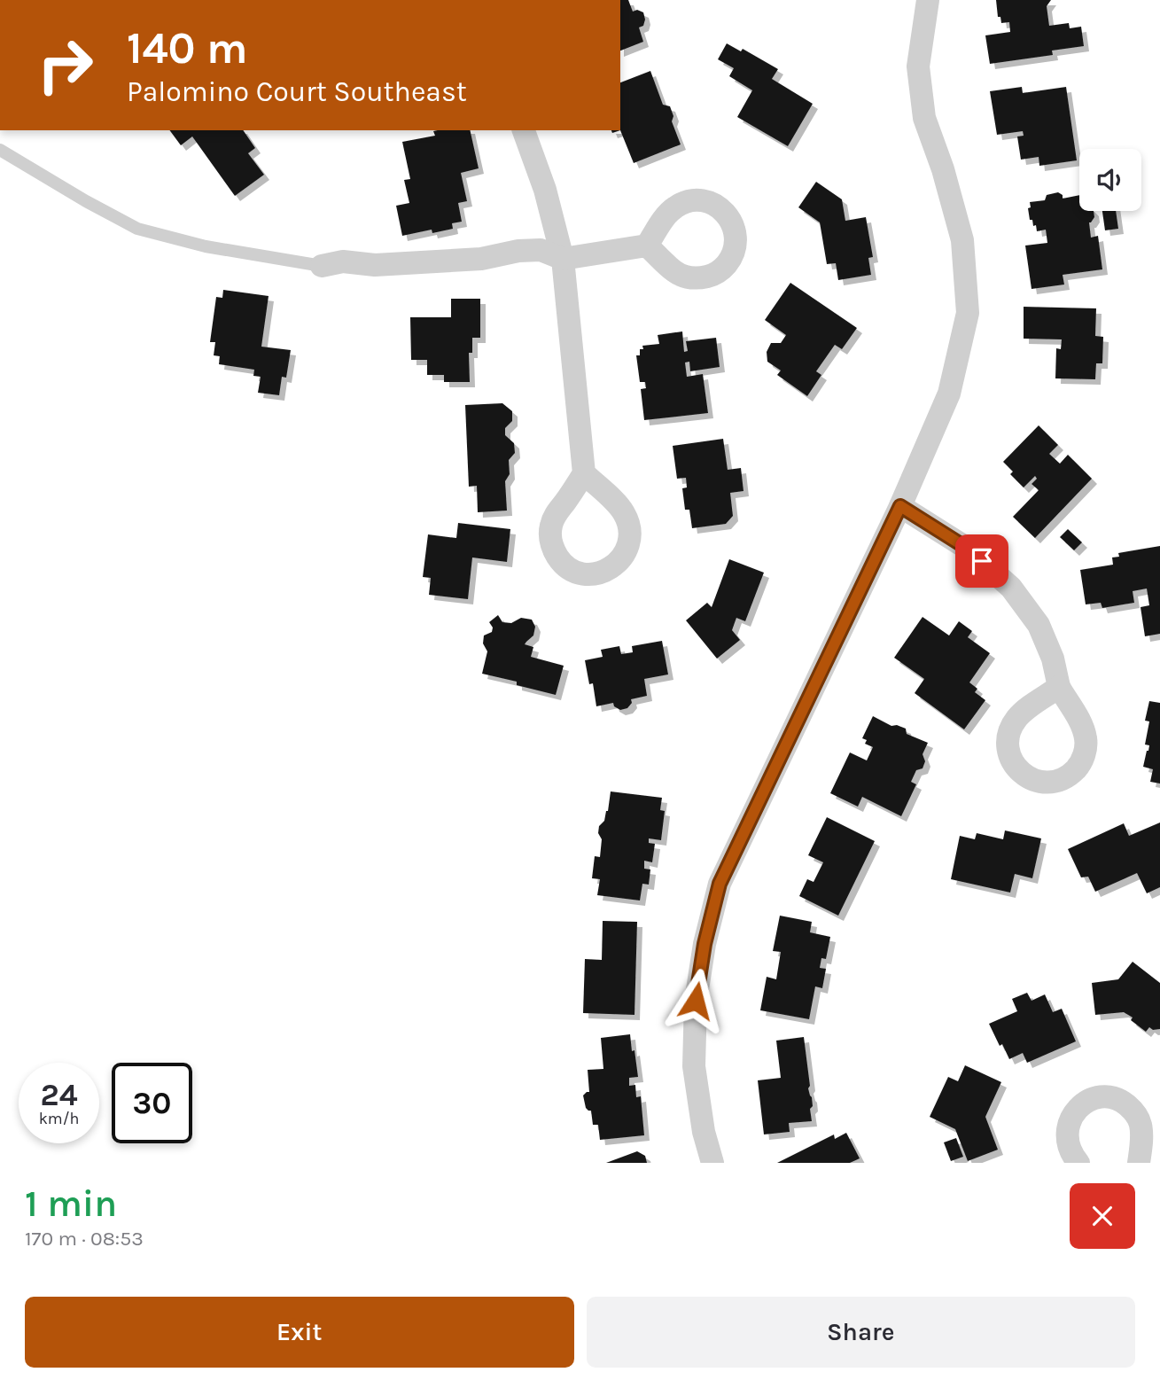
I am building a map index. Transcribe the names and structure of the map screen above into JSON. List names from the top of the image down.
{
  "page": {
    "turn": ["140 m", "Palomino Court Southeast"],
    "speed": "24 km/h",
    "limit": "30",
    "heading": ["1 min", "170 m · 08:53"],
    "buttons": ["Exit", "Share"]
  }
}
